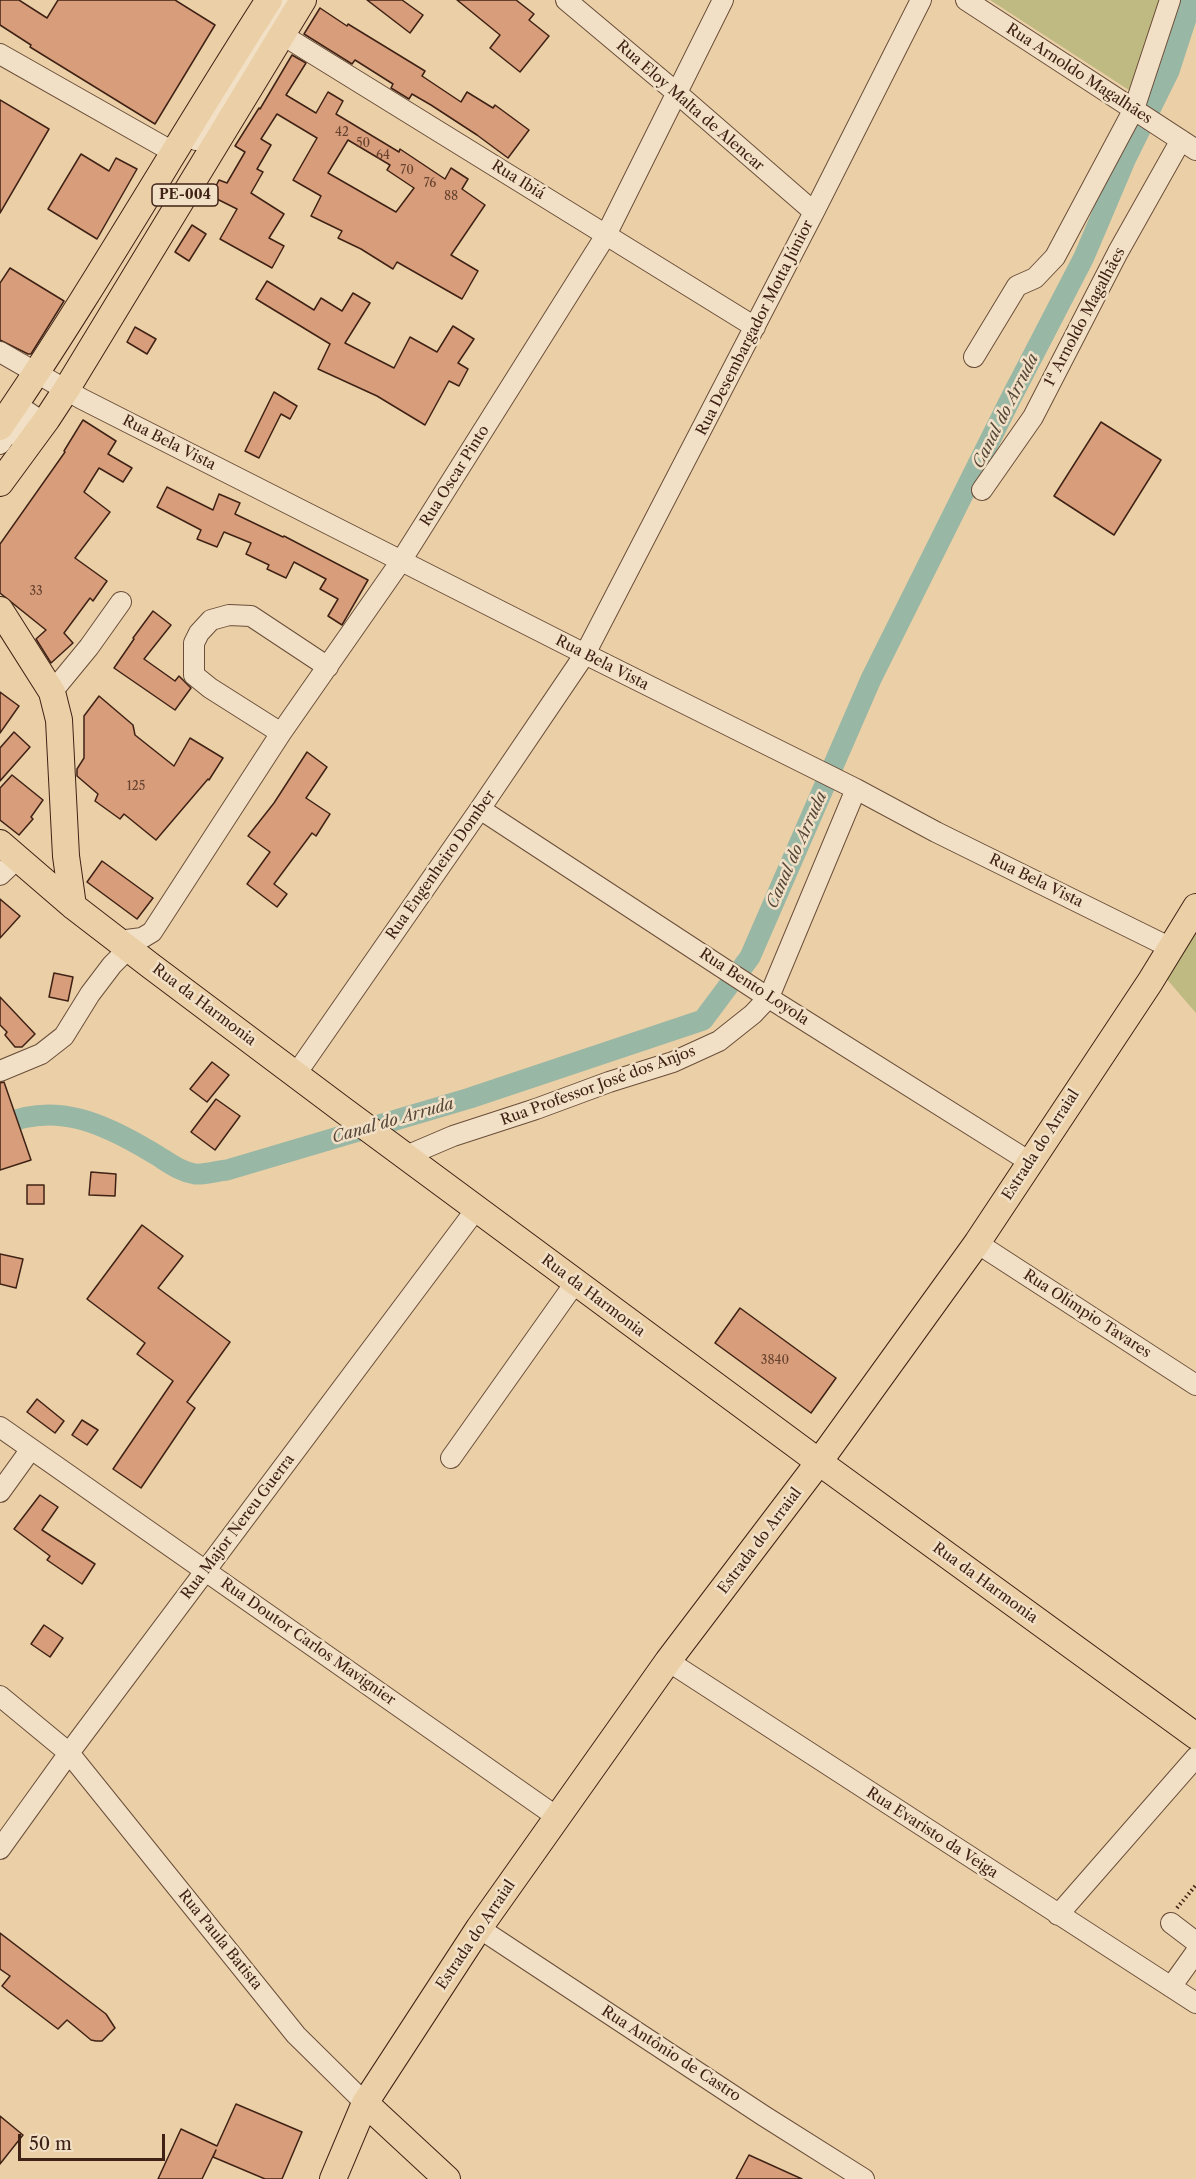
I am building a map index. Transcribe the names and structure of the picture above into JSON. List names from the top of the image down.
{
  "streets": {
    "main road": [
      "PE-004",
      "Rua da Harmonia",
      "Estrada do Arraial",
      "Rua Paula Batista"
    ],
    "street": [
      "Rua Arnoldo Magalhães",
      "Rua Eloy Malta de Alencar",
      "Rua Ibiá",
      "1ª Arnoldo Magalhães",
      "Rua Desembargador Motta Júnior",
      "Rua Bela Vista",
      "Rua Oscar Pinto",
      "Rua Engenheiro Domber",
      "Rua Bento Loyola",
      "Rua Professor José dos Anjos",
      "Rua Olímpio Tavares",
      "Rua Major Nereu Guerra",
      "Rua Doutor Carlos Mavignier",
      "Rua Evaristo da Veiga",
      "Rua Antônio de Castro"
    ]
  },
  "crossings": [
    ["Rua Arnoldo Magalhães", "1ª Arnoldo Magalhães"],
    ["Rua Eloy Malta de Alencar", "Rua Desembargador Motta Júnior"],
    ["Rua Eloy Malta de Alencar", "Rua Oscar Pinto"],
    ["Rua Ibiá", "PE-004"],
    ["Rua Ibiá", "Rua Desembargador Motta Júnior"],
    ["Rua Ibiá", "Rua Oscar Pinto"],
    ["PE-004", "Rua Bela Vista"],
    ["Rua Desembargador Motta Júnior", "Rua Bela Vista"],
    ["Rua Desembargador Motta Júnior", "Rua Engenheiro Domber"],
    ["Rua Bela Vista", "Rua Oscar Pinto"],
    ["Rua Bela Vista", "Rua Engenheiro Domber"],
    ["Rua Bela Vista", "Rua Professor José dos Anjos"],
    ["Rua Bela Vista", "Estrada do Arraial"],
    ["Rua Oscar Pinto", "Rua da Harmonia"],
    ["Rua Engenheiro Domber", "Rua Bento Loyola"],
    ["Rua Engenheiro Domber", "Rua da Harmonia"],
    ["Rua Bento Loyola", "Rua Professor José dos Anjos"],
    ["Rua Bento Loyola", "Estrada do Arraial"],
    ["Rua da Harmonia", "Rua Professor José dos Anjos"],
    ["Rua da Harmonia", "Estrada do Arraial"],
    ["Rua da Harmonia", "Rua Major Nereu Guerra"],
    ["Estrada do Arraial", "Rua Olímpio Tavares"],
    ["Estrada do Arraial", "Rua Doutor Carlos Mavignier"],
    ["Estrada do Arraial", "Rua Evaristo da Veiga"],
    ["Estrada do Arraial", "Rua Paula Batista"],
    ["Estrada do Arraial", "Rua Antônio de Castro"],
    ["Rua Major Nereu Guerra", "Rua Doutor Carlos Mavignier"],
    ["Rua Major Nereu Guerra", "Rua Paula Batista"]
  ],
  "water": ["Canal do Arruda"],
  "house_numbers": [
    "42",
    "50",
    "64",
    "70",
    "76",
    "88",
    "33",
    "125",
    "3840"
  ],
  "scale_bar": "50 m"
}
